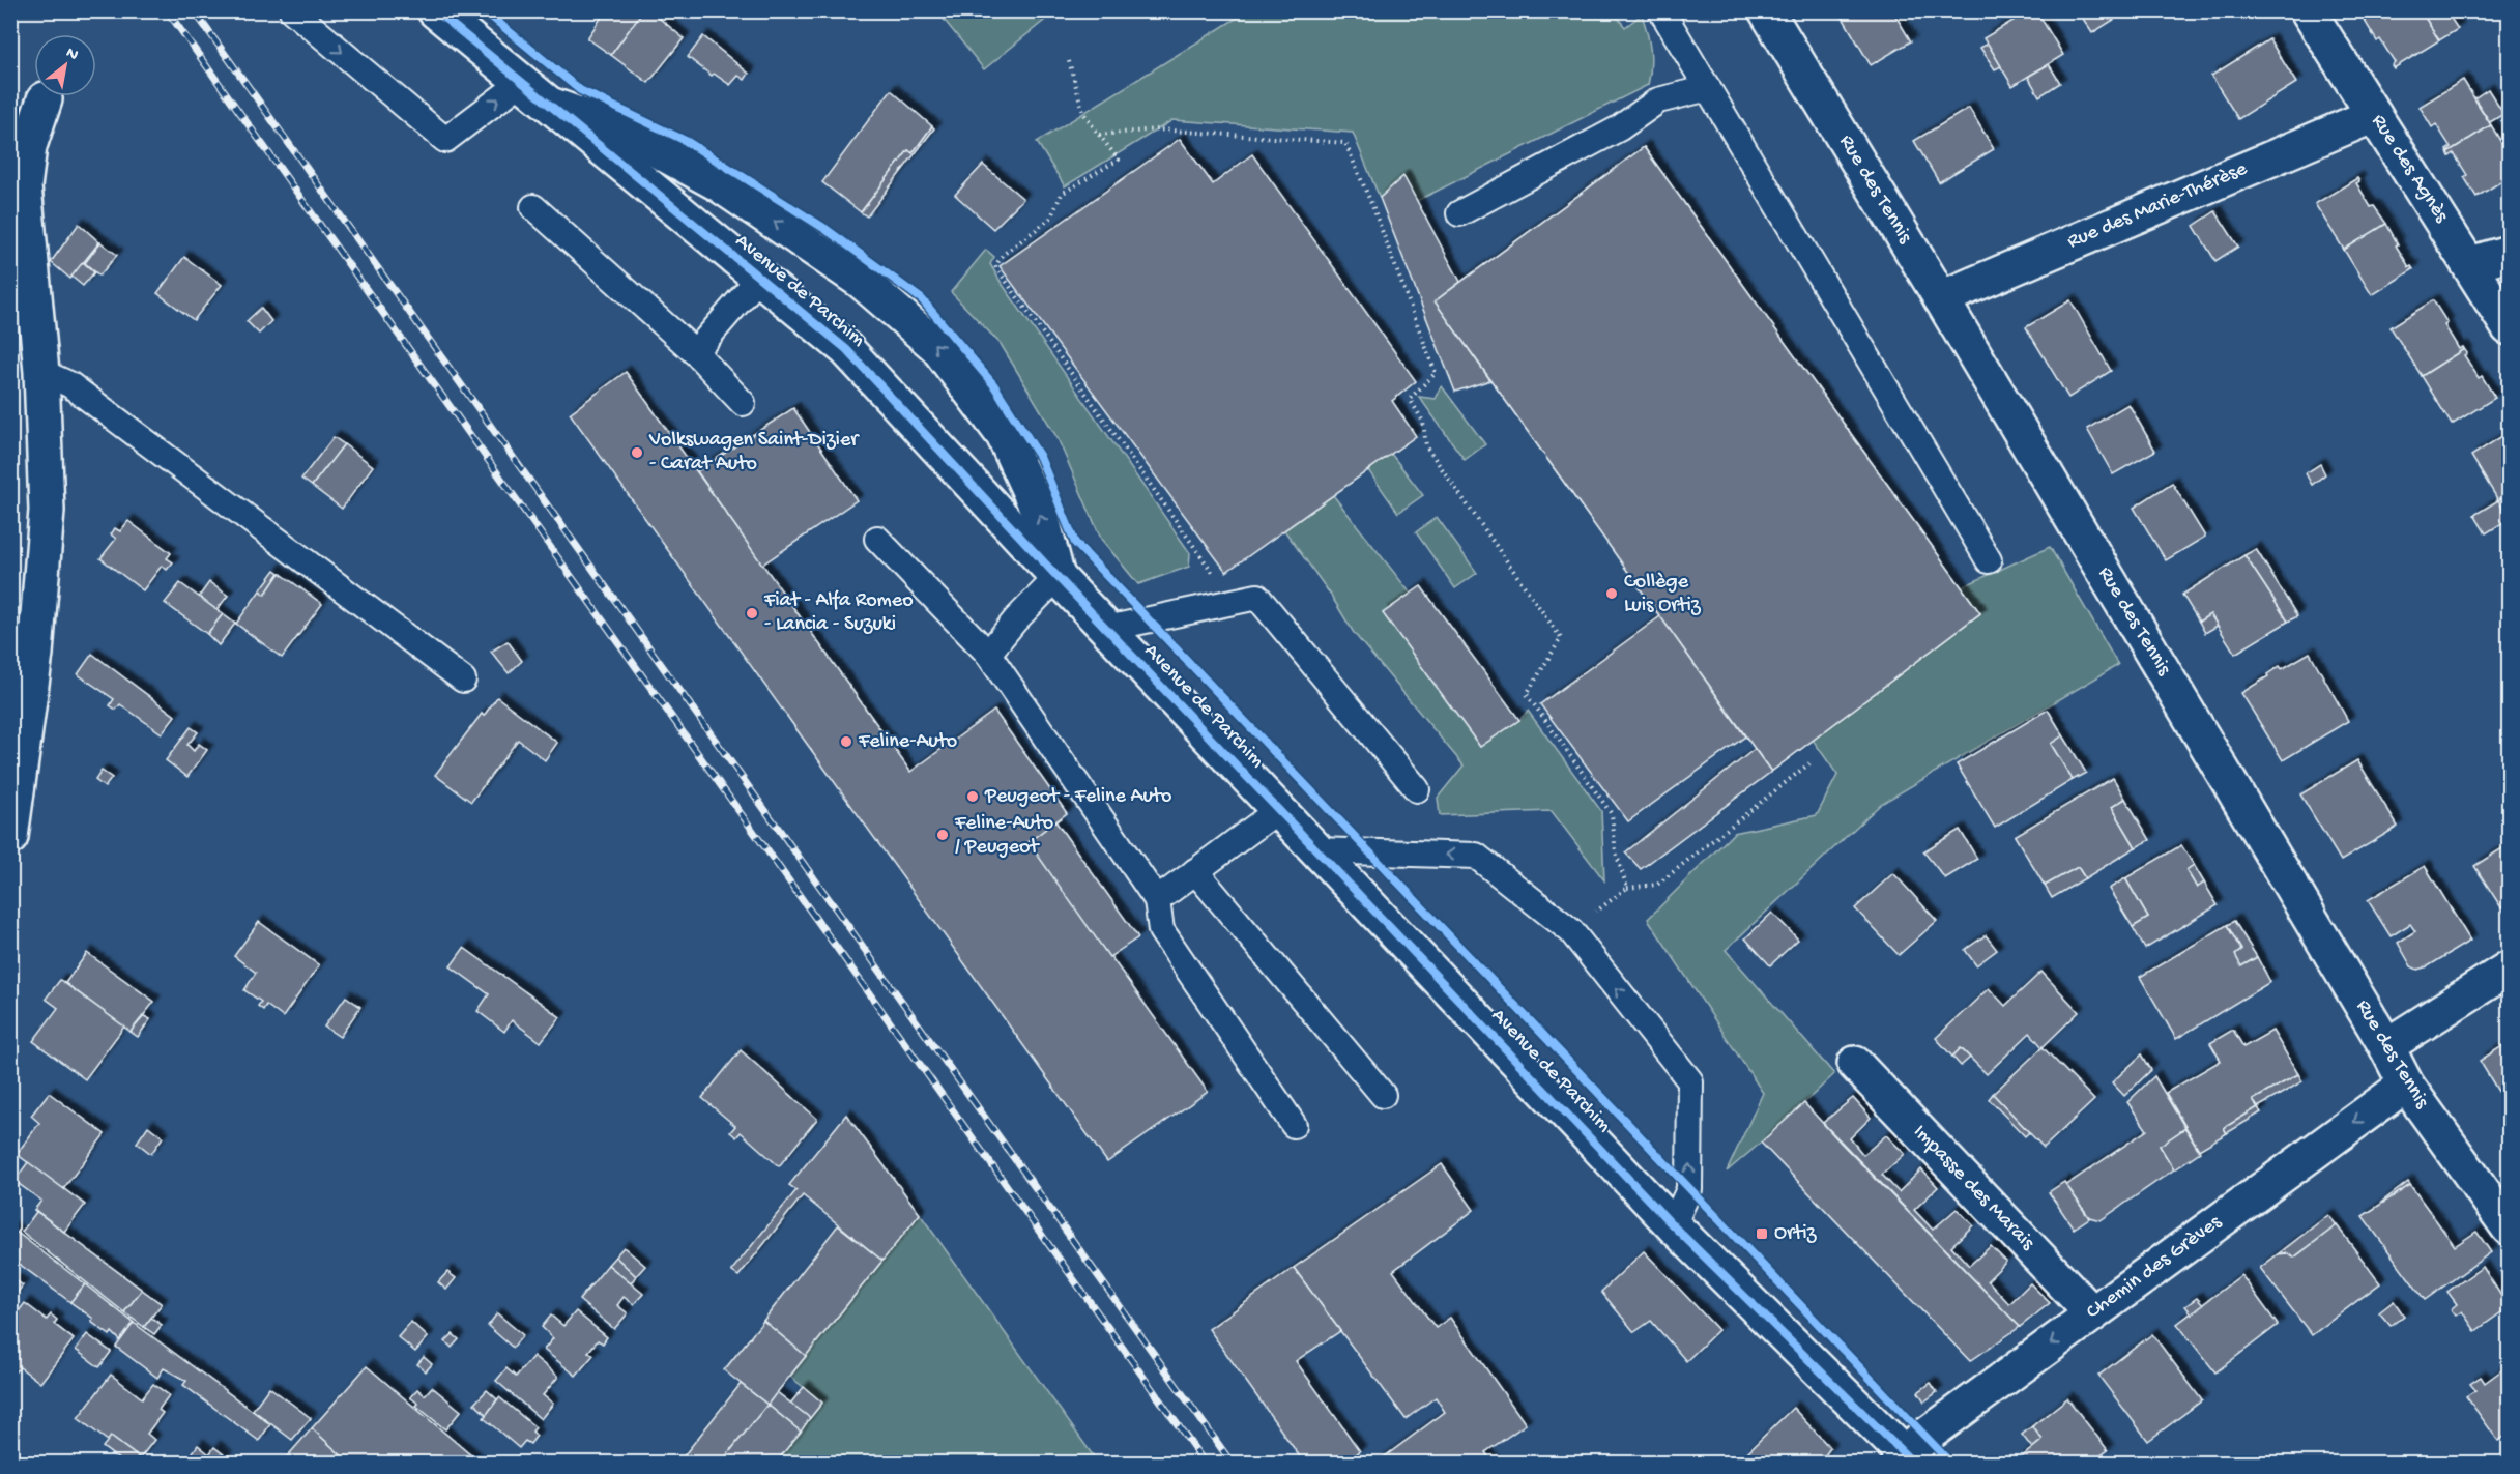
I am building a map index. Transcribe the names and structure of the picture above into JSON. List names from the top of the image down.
{
  "streets": {
    "street": [
      "Rue des Agnès",
      "Rue des Tennis",
      "Rue des Marie-Thérèse",
      "Avenue de Parchim",
      "Impasse des Marais",
      "Chemin des Grèves"
    ]
  },
  "crossings": [
    ["Rue des Agnès", "Rue des Marie-Thérèse"],
    ["Rue des Tennis", "Rue des Marie-Thérèse"],
    ["Rue des Tennis", "Chemin des Grèves"],
    ["Avenue de Parchim", "Chemin des Grèves"],
    ["Impasse des Marais", "Chemin des Grèves"]
  ],
  "one_way": ["Chemin des Grèves"],
  "places": {
    "other": [
      "Volkswagen Saint-Dizier - Carat Auto",
      "Collège Luis Ortiz",
      "Fiat - Alfa Romeo - Lancia - Suzuki",
      "Feline-Auto",
      "Peugeot - Feline Auto",
      "Feline-Auto / Peugeot"
    ],
    "transit": ["Ortiz"]
  },
  "north": "top right"
}
